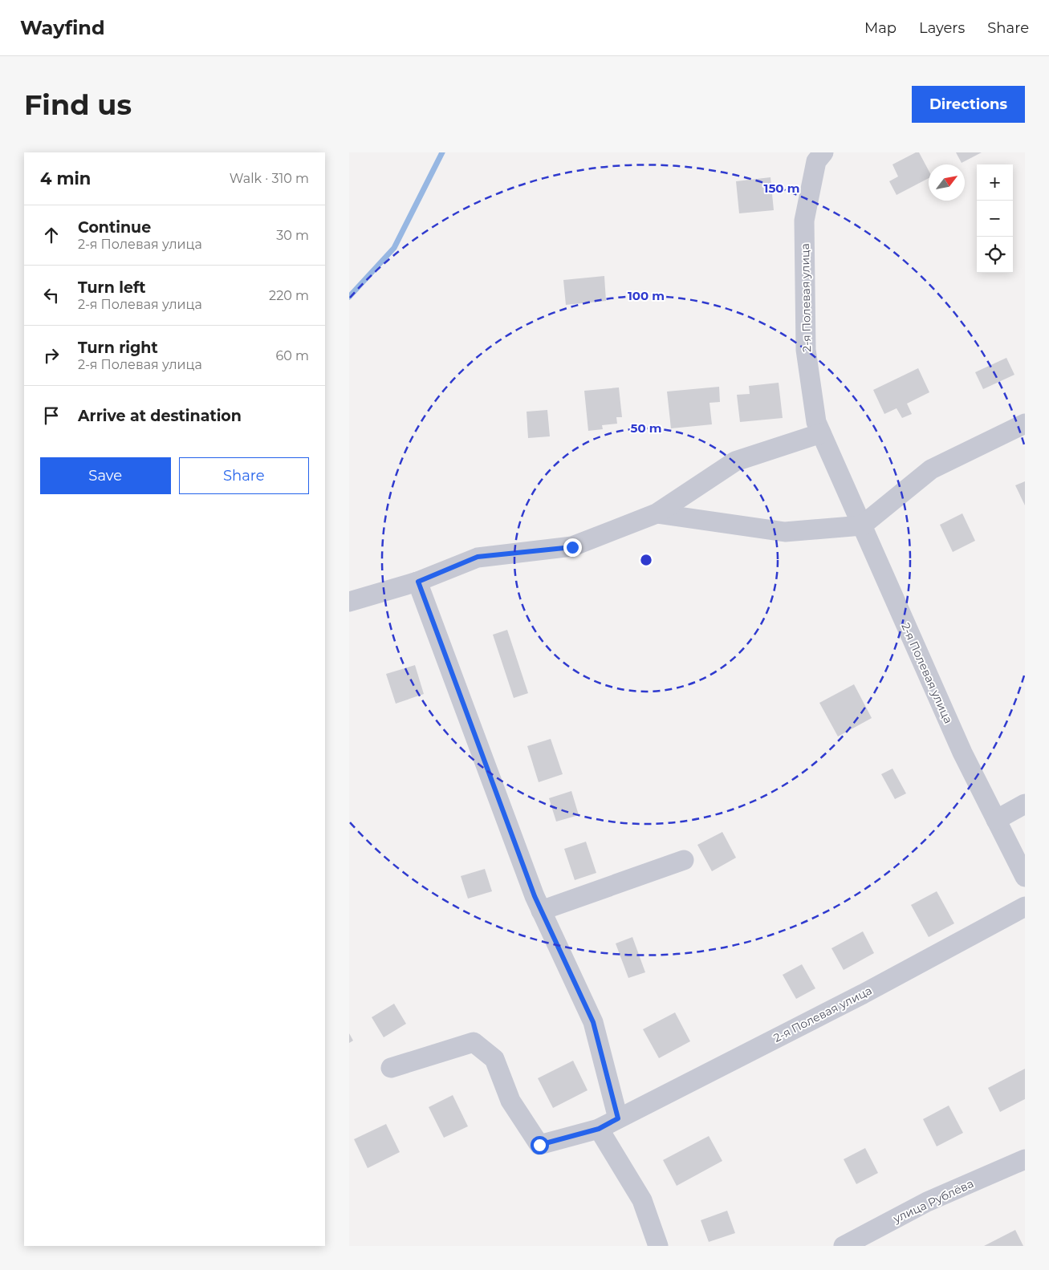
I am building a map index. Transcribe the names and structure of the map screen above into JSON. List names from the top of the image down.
{
  "streets": {
    "street": ["2-я Полевая улица", "улица Рублёва"]
  },
  "north": "top right",
  "page": {
    "header": "Wayfind",
    "nav": ["Map", "Layers", "Share"],
    "buttons": [
      "Directions",
      ["Save", "Share"]
    ],
    "title": "Find us",
    "heading": ["4 min", "Walk · 310 m"],
    "map_buttons": ["+", "−"],
    "list": [
      ["Continue", "2-я Полевая улица", "30 m"],
      ["Turn left", "2-я Полевая улица", "220 m"],
      ["Turn right", "2-я Полевая улица", "60 m"],
      "Arrive at destination"
    ]
  },
  "rings": ["150 m", "100 m", "50 m"]
}
